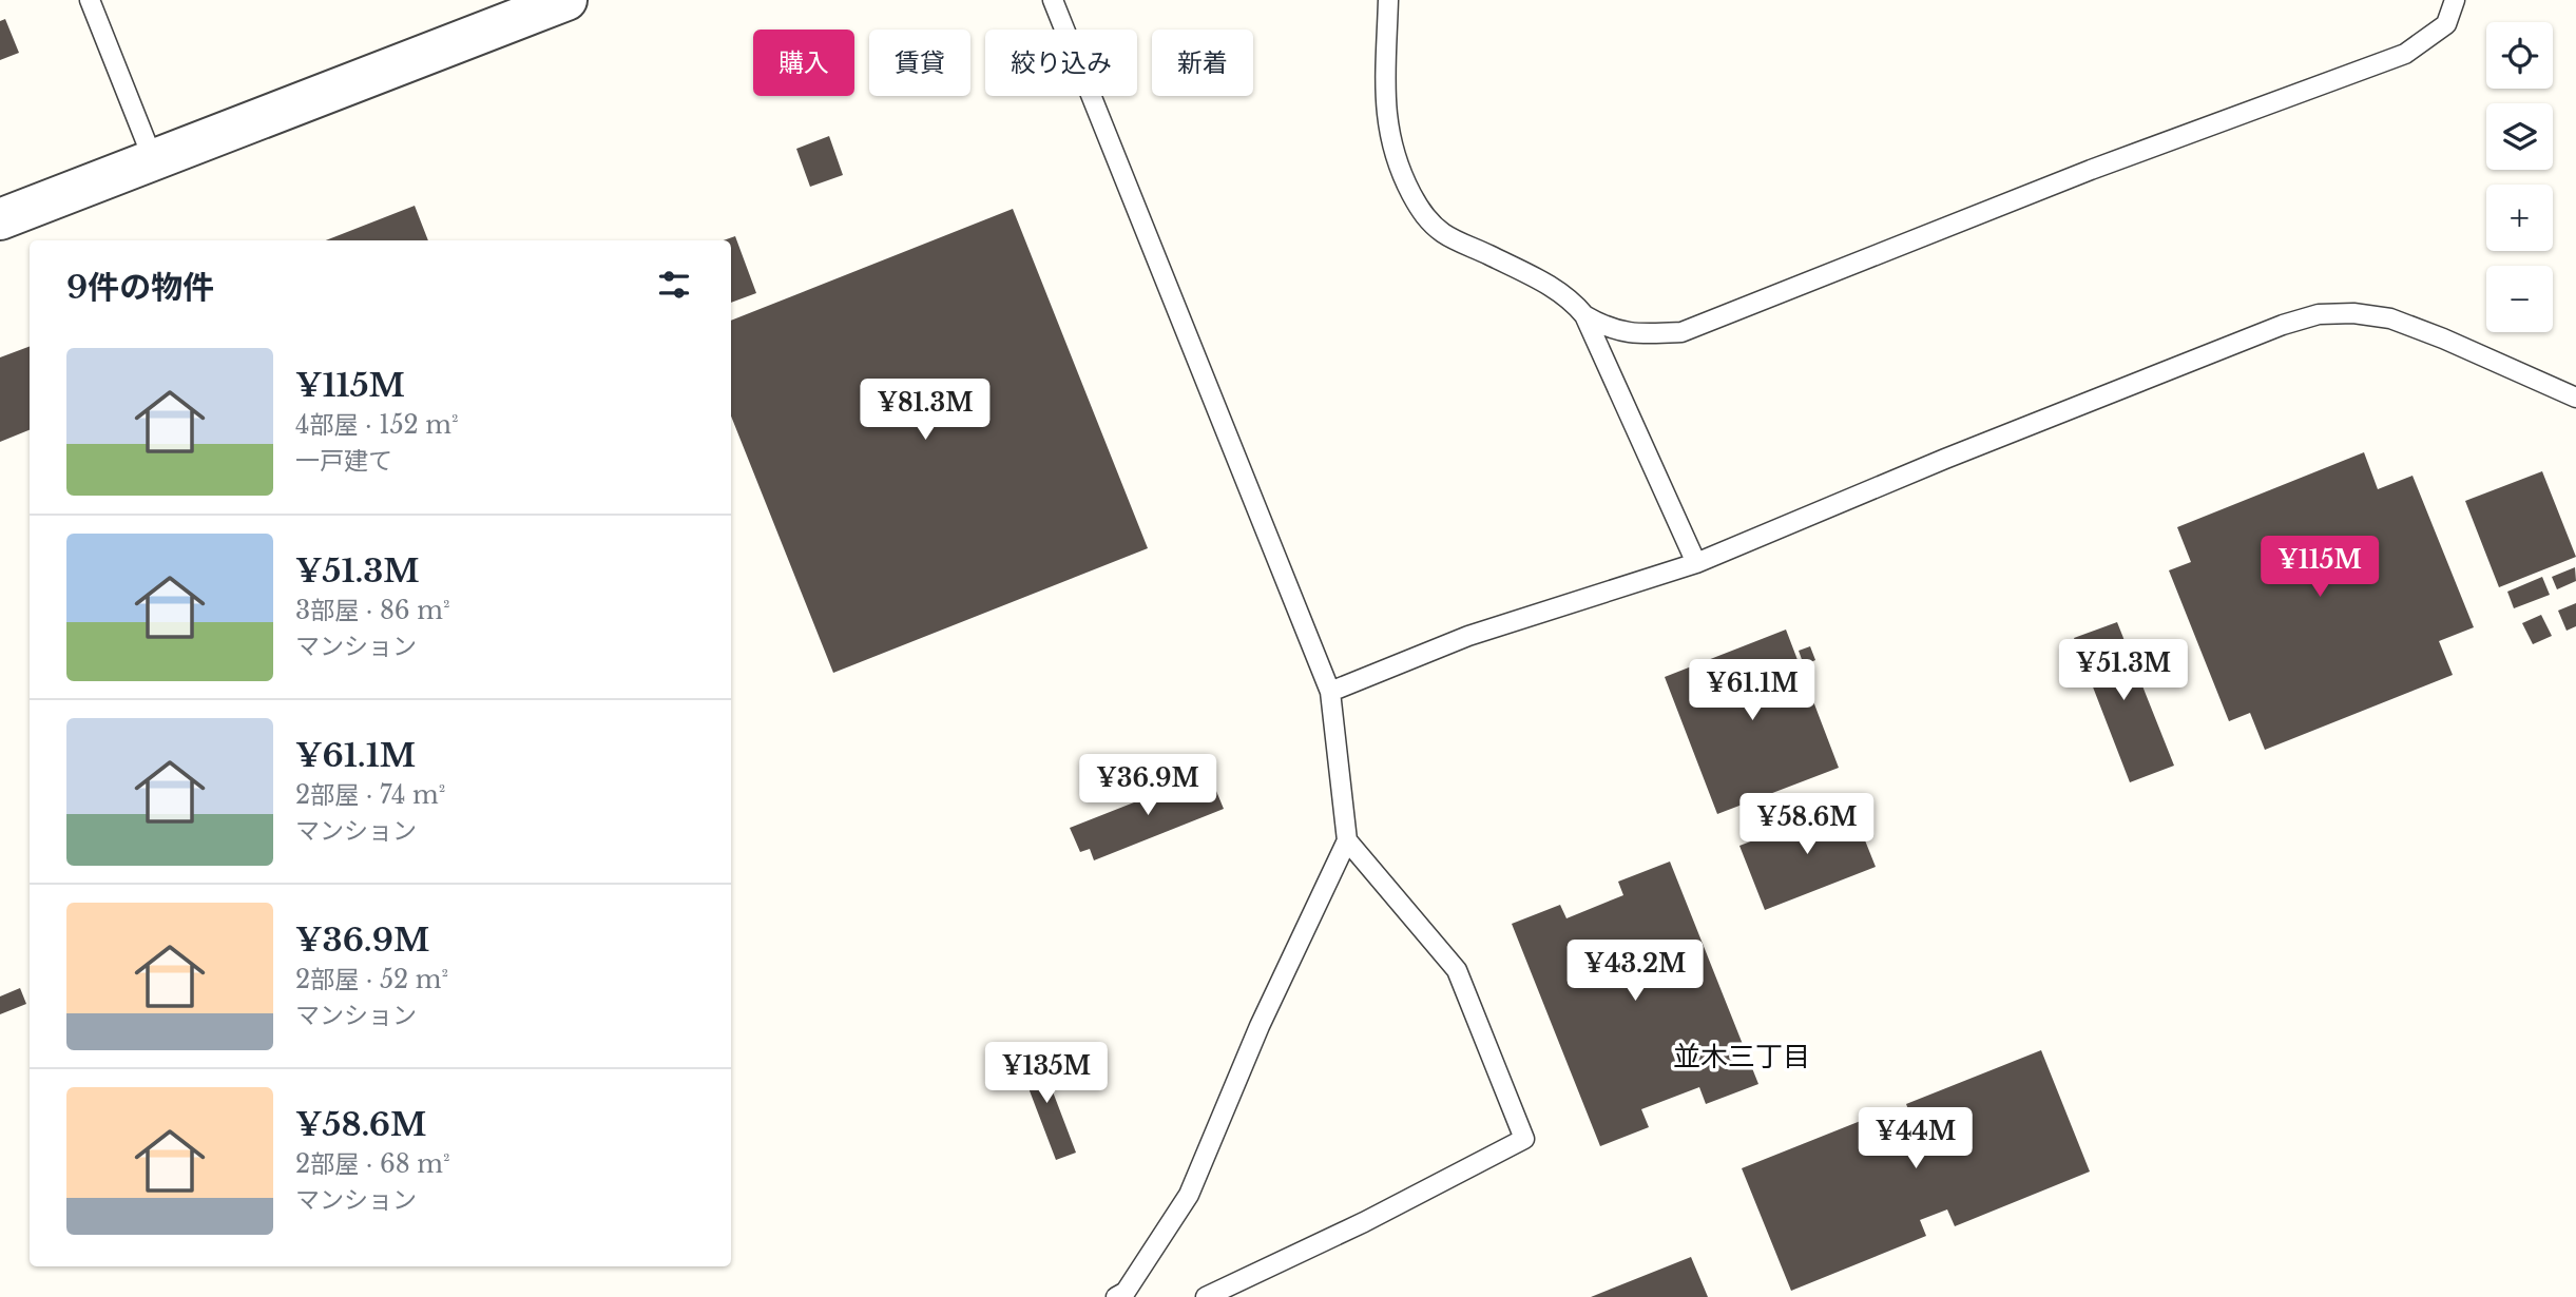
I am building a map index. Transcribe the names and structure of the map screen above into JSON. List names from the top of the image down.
{
  "districts": ["並木三丁目"],
  "page": {
    "map_buttons": ["+", "−"],
    "chip": [
      "購入",
      "賃貸",
      "絞り込み",
      "新着"
    ],
    "heading": "9件の物件",
    "list": [
      {
        "name": "¥115M",
        "note": "4部屋 · 152 m² · 一戸建て"
      },
      {
        "name": "¥51.3M",
        "note": "3部屋 · 86 m² · マンション"
      },
      {
        "name": "¥61.1M",
        "note": "2部屋 · 74 m² · マンション"
      },
      {
        "name": "¥36.9M",
        "note": "2部屋 · 52 m² · マンション"
      },
      {
        "name": "¥58.6M",
        "note": "2部屋 · 68 m² · マンション"
      }
    ],
    "price": [
      "¥81.3M",
      "¥115M",
      "¥51.3M",
      "¥61.1M",
      "¥36.9M",
      "¥58.6M",
      "¥43.2M",
      "¥135M",
      "¥44M"
    ]
  }
}
